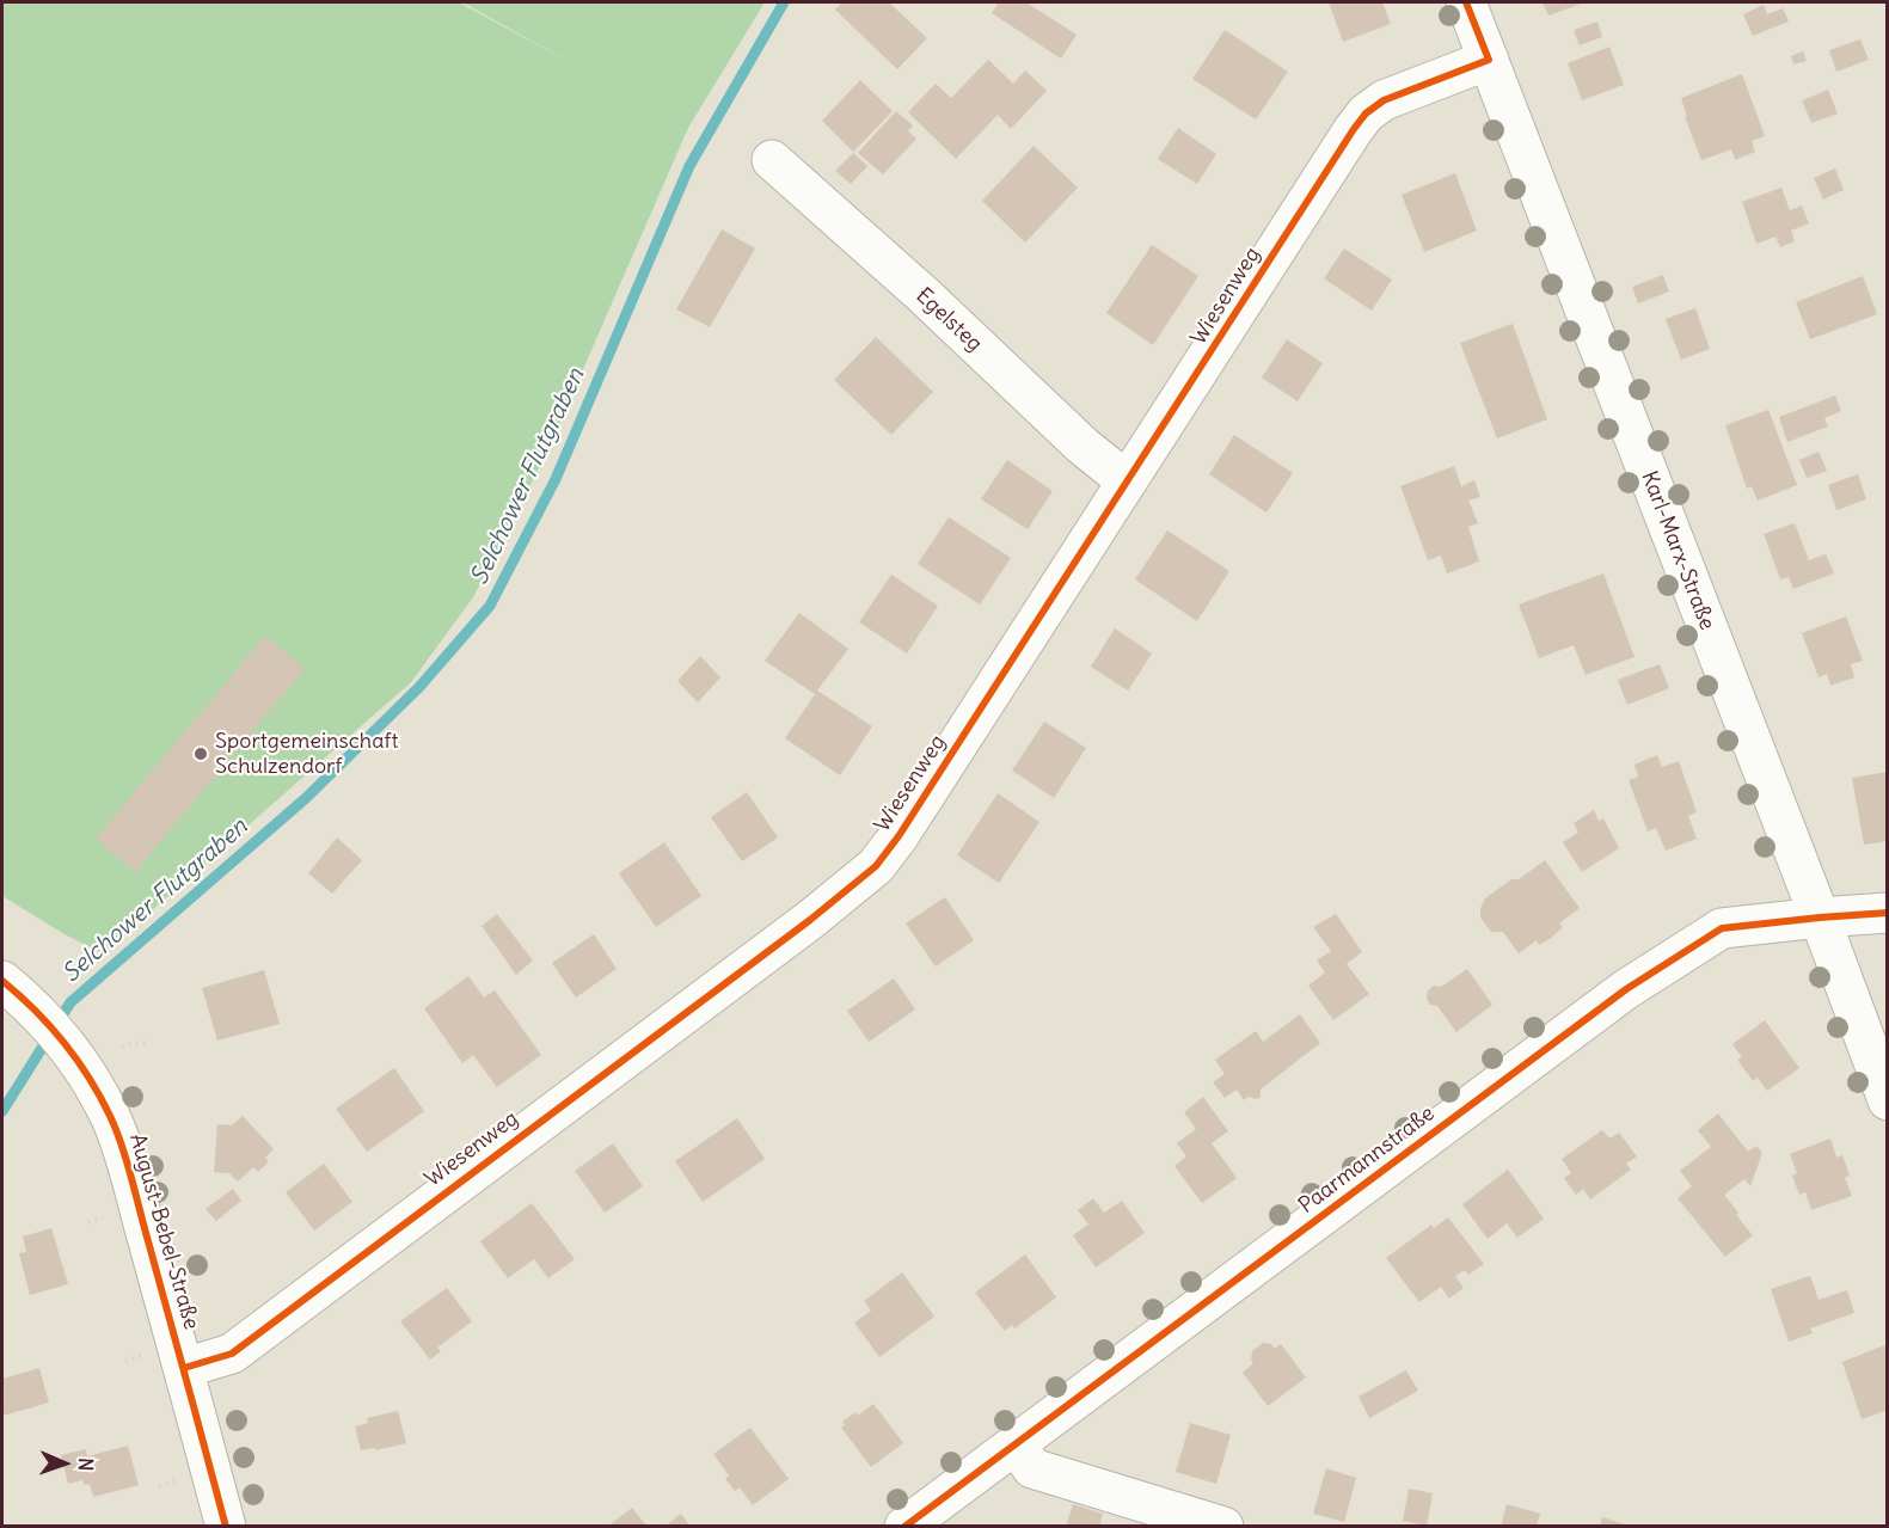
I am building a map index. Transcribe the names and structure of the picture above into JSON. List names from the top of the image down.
{
  "streets": {
    "street": [
      "Wiesenweg",
      "Egelsteg",
      "Karl-Marx-Straße",
      "Paarmannstraße",
      "August-Bebel-Straße"
    ]
  },
  "crossings": [
    ["Wiesenweg", "Egelsteg"],
    ["Wiesenweg", "Karl-Marx-Straße"],
    ["Wiesenweg", "August-Bebel-Straße"],
    ["Karl-Marx-Straße", "Paarmannstraße"]
  ],
  "water": ["Selchower Flutgraben"],
  "places": ["Sportgemeinschaft Schulzendorf"],
  "north": "right"
}
